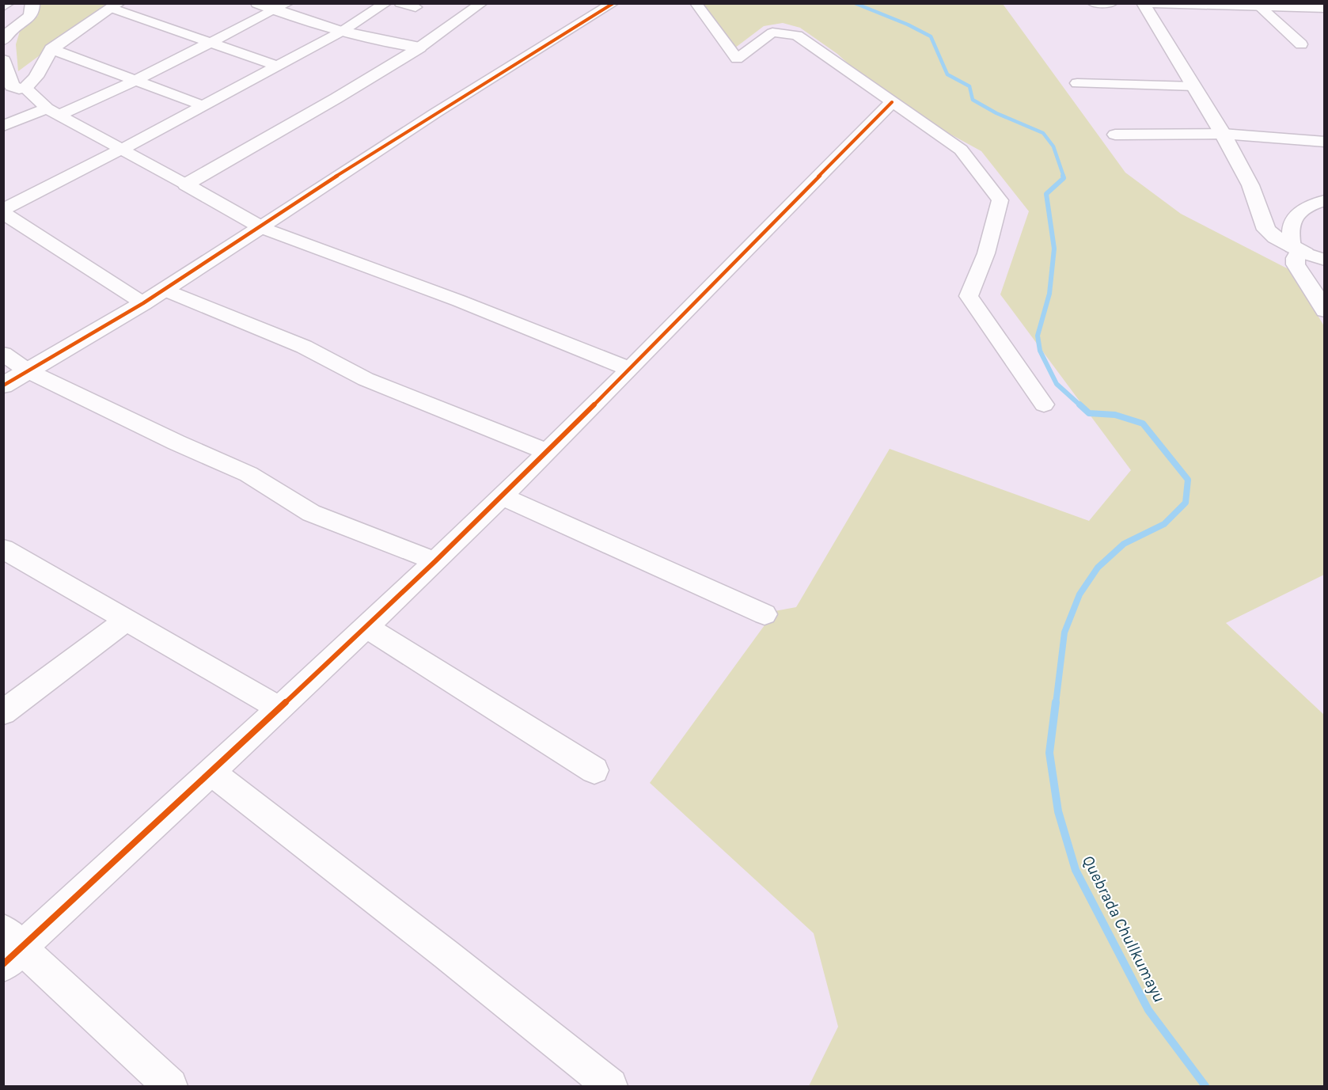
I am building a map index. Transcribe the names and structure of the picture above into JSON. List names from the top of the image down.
{
  "water": ["Quebrada Chullkumayu"]
}
